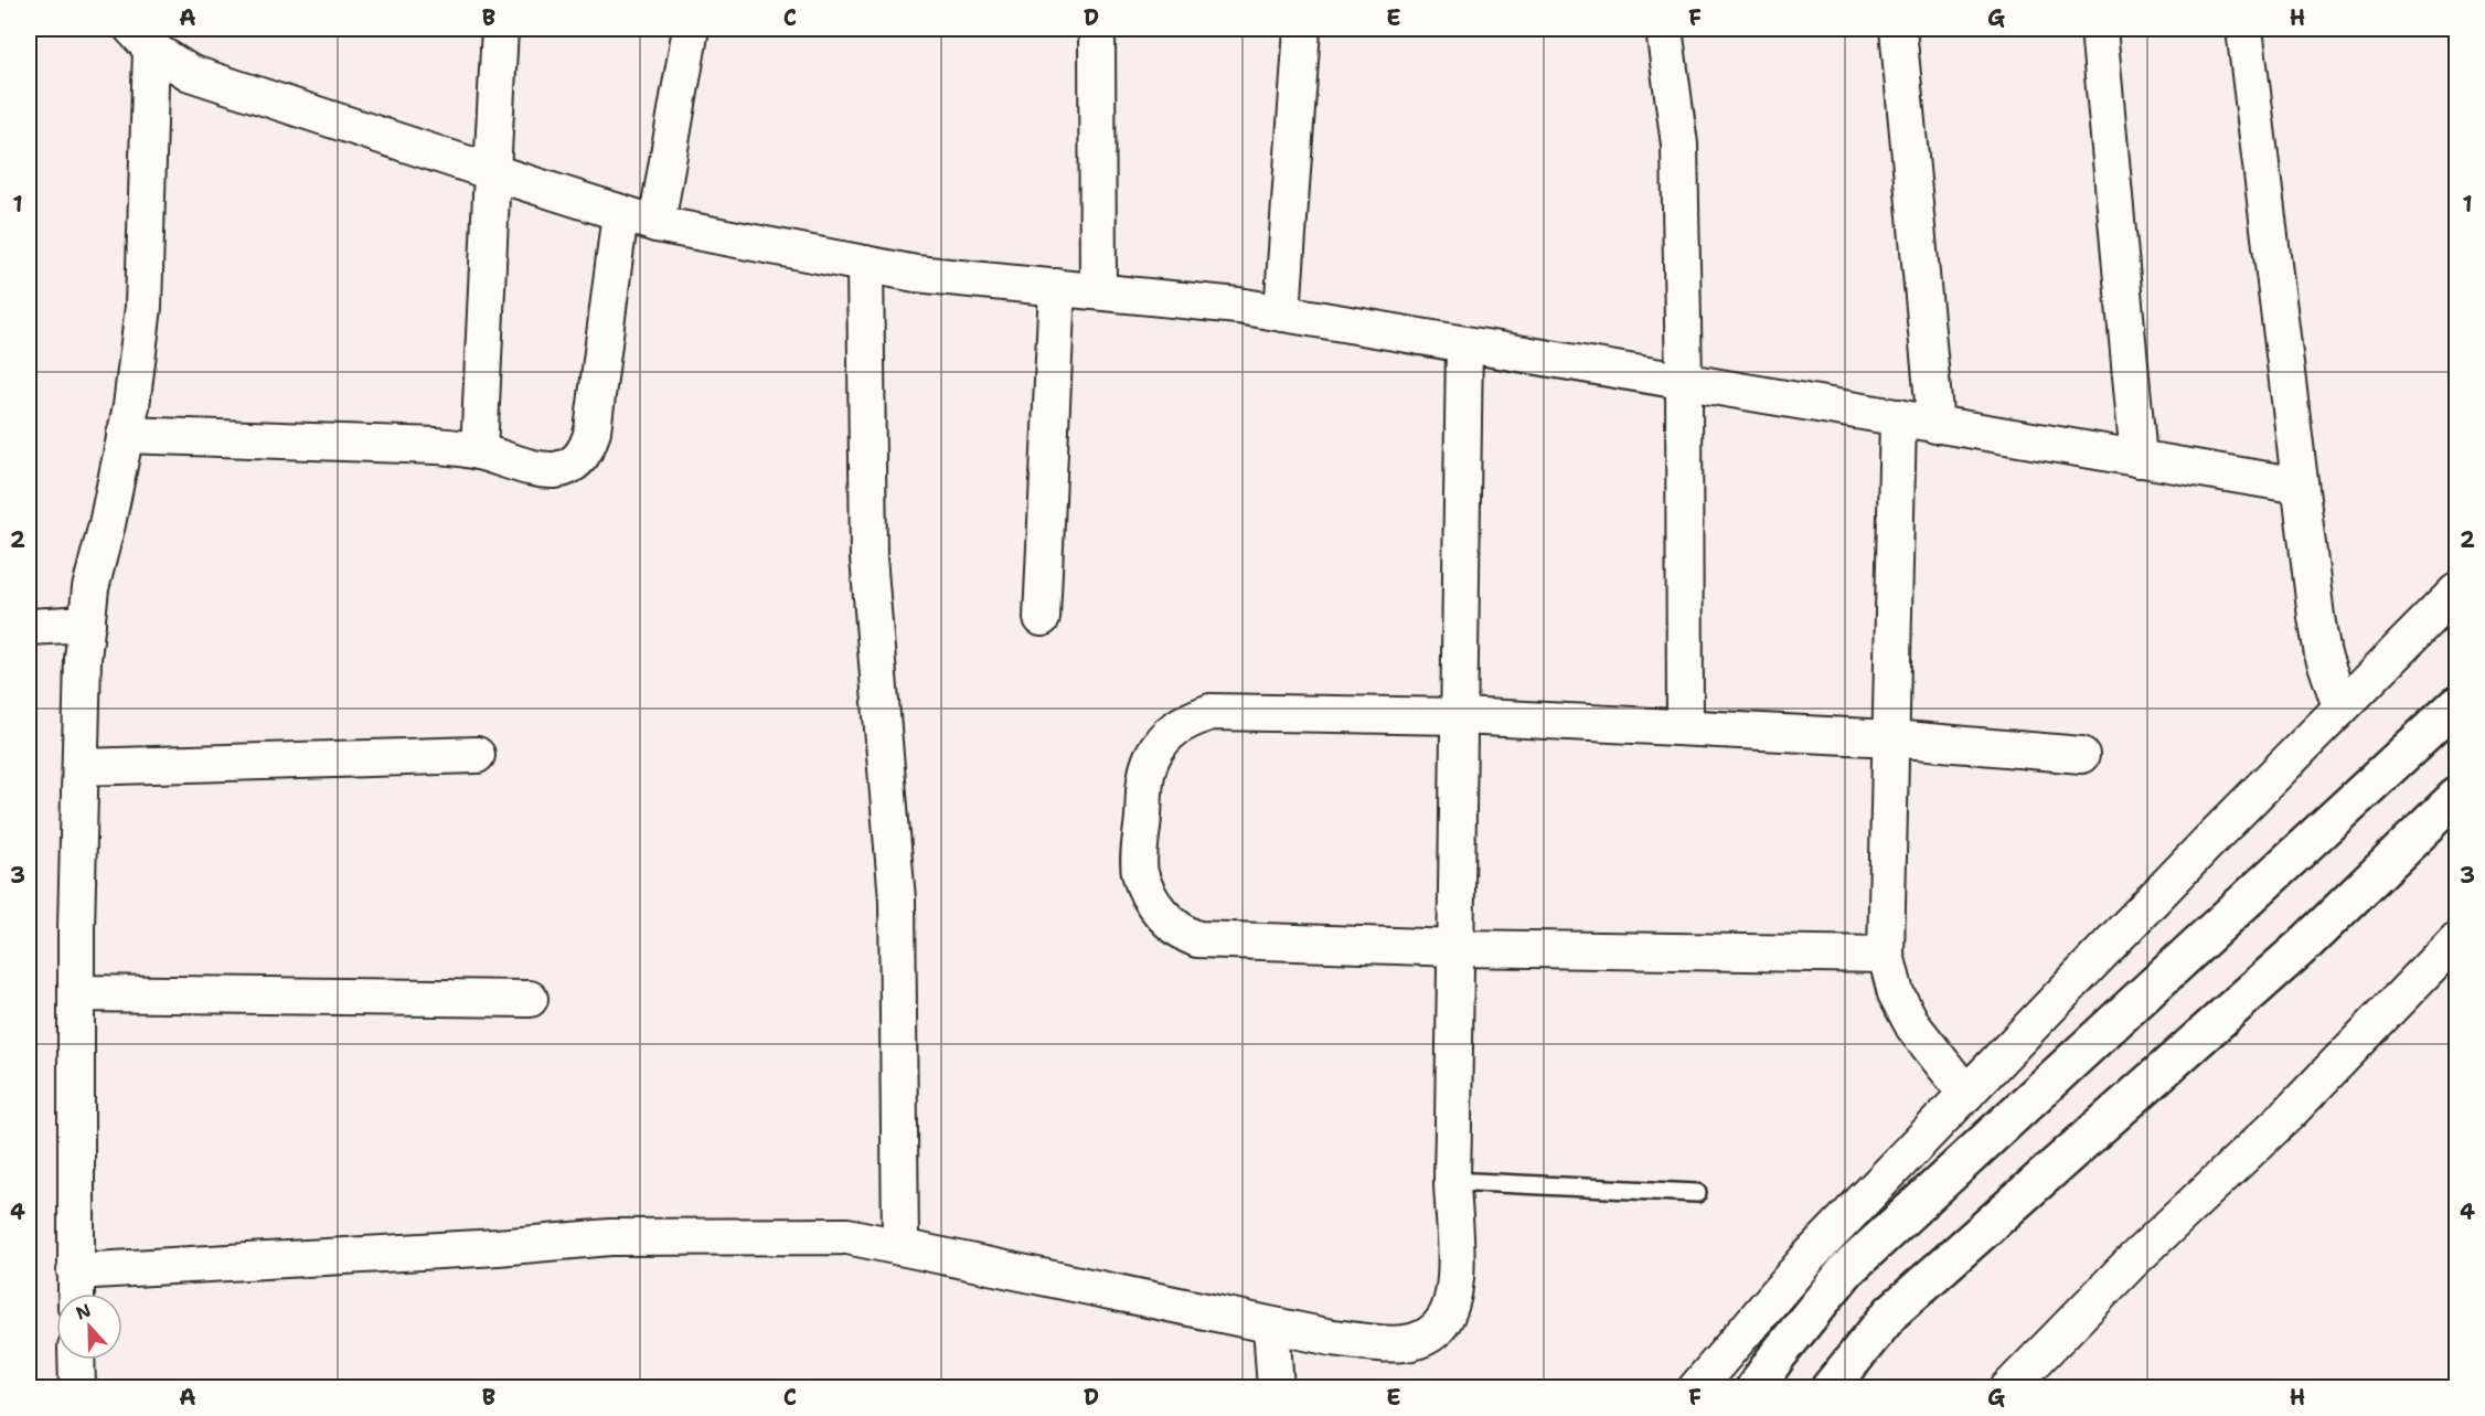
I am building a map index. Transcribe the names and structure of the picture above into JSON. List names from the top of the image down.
{
  "north": "top",
  "grid": {
    "columns": [
      "A",
      "B",
      "C",
      "D",
      "E",
      "F",
      "G",
      "H"
    ],
    "rows": [
      "1",
      "2",
      "3",
      "4"
    ]
  }
}
